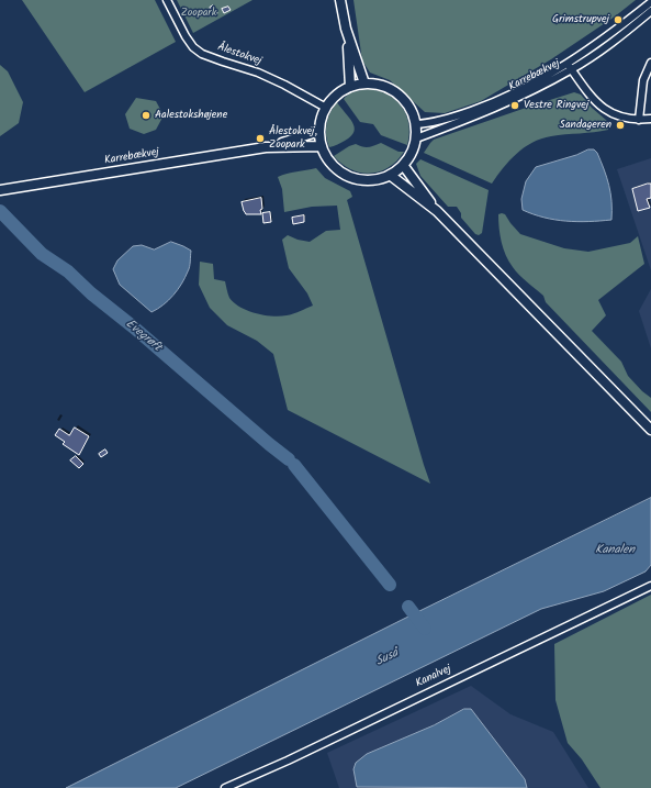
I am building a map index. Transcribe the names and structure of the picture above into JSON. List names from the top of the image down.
{
  "streets": {
    "main road": ["Karrebækvej"],
    "street": ["Ålestokvej", "Kanalvej"]
  },
  "crossings": [
    ["Ålestokvej", "Karrebækvej"]
  ],
  "water": ["Evegrøft", "Kanalen", "Suså"],
  "parks": ["Zoopark"],
  "places": [
    "Grimstrupvej",
    "Vestre Ringvej",
    "Aalestokshøjene",
    "Sandageren",
    "Ålestokvej, Zoopark"
  ]
}
